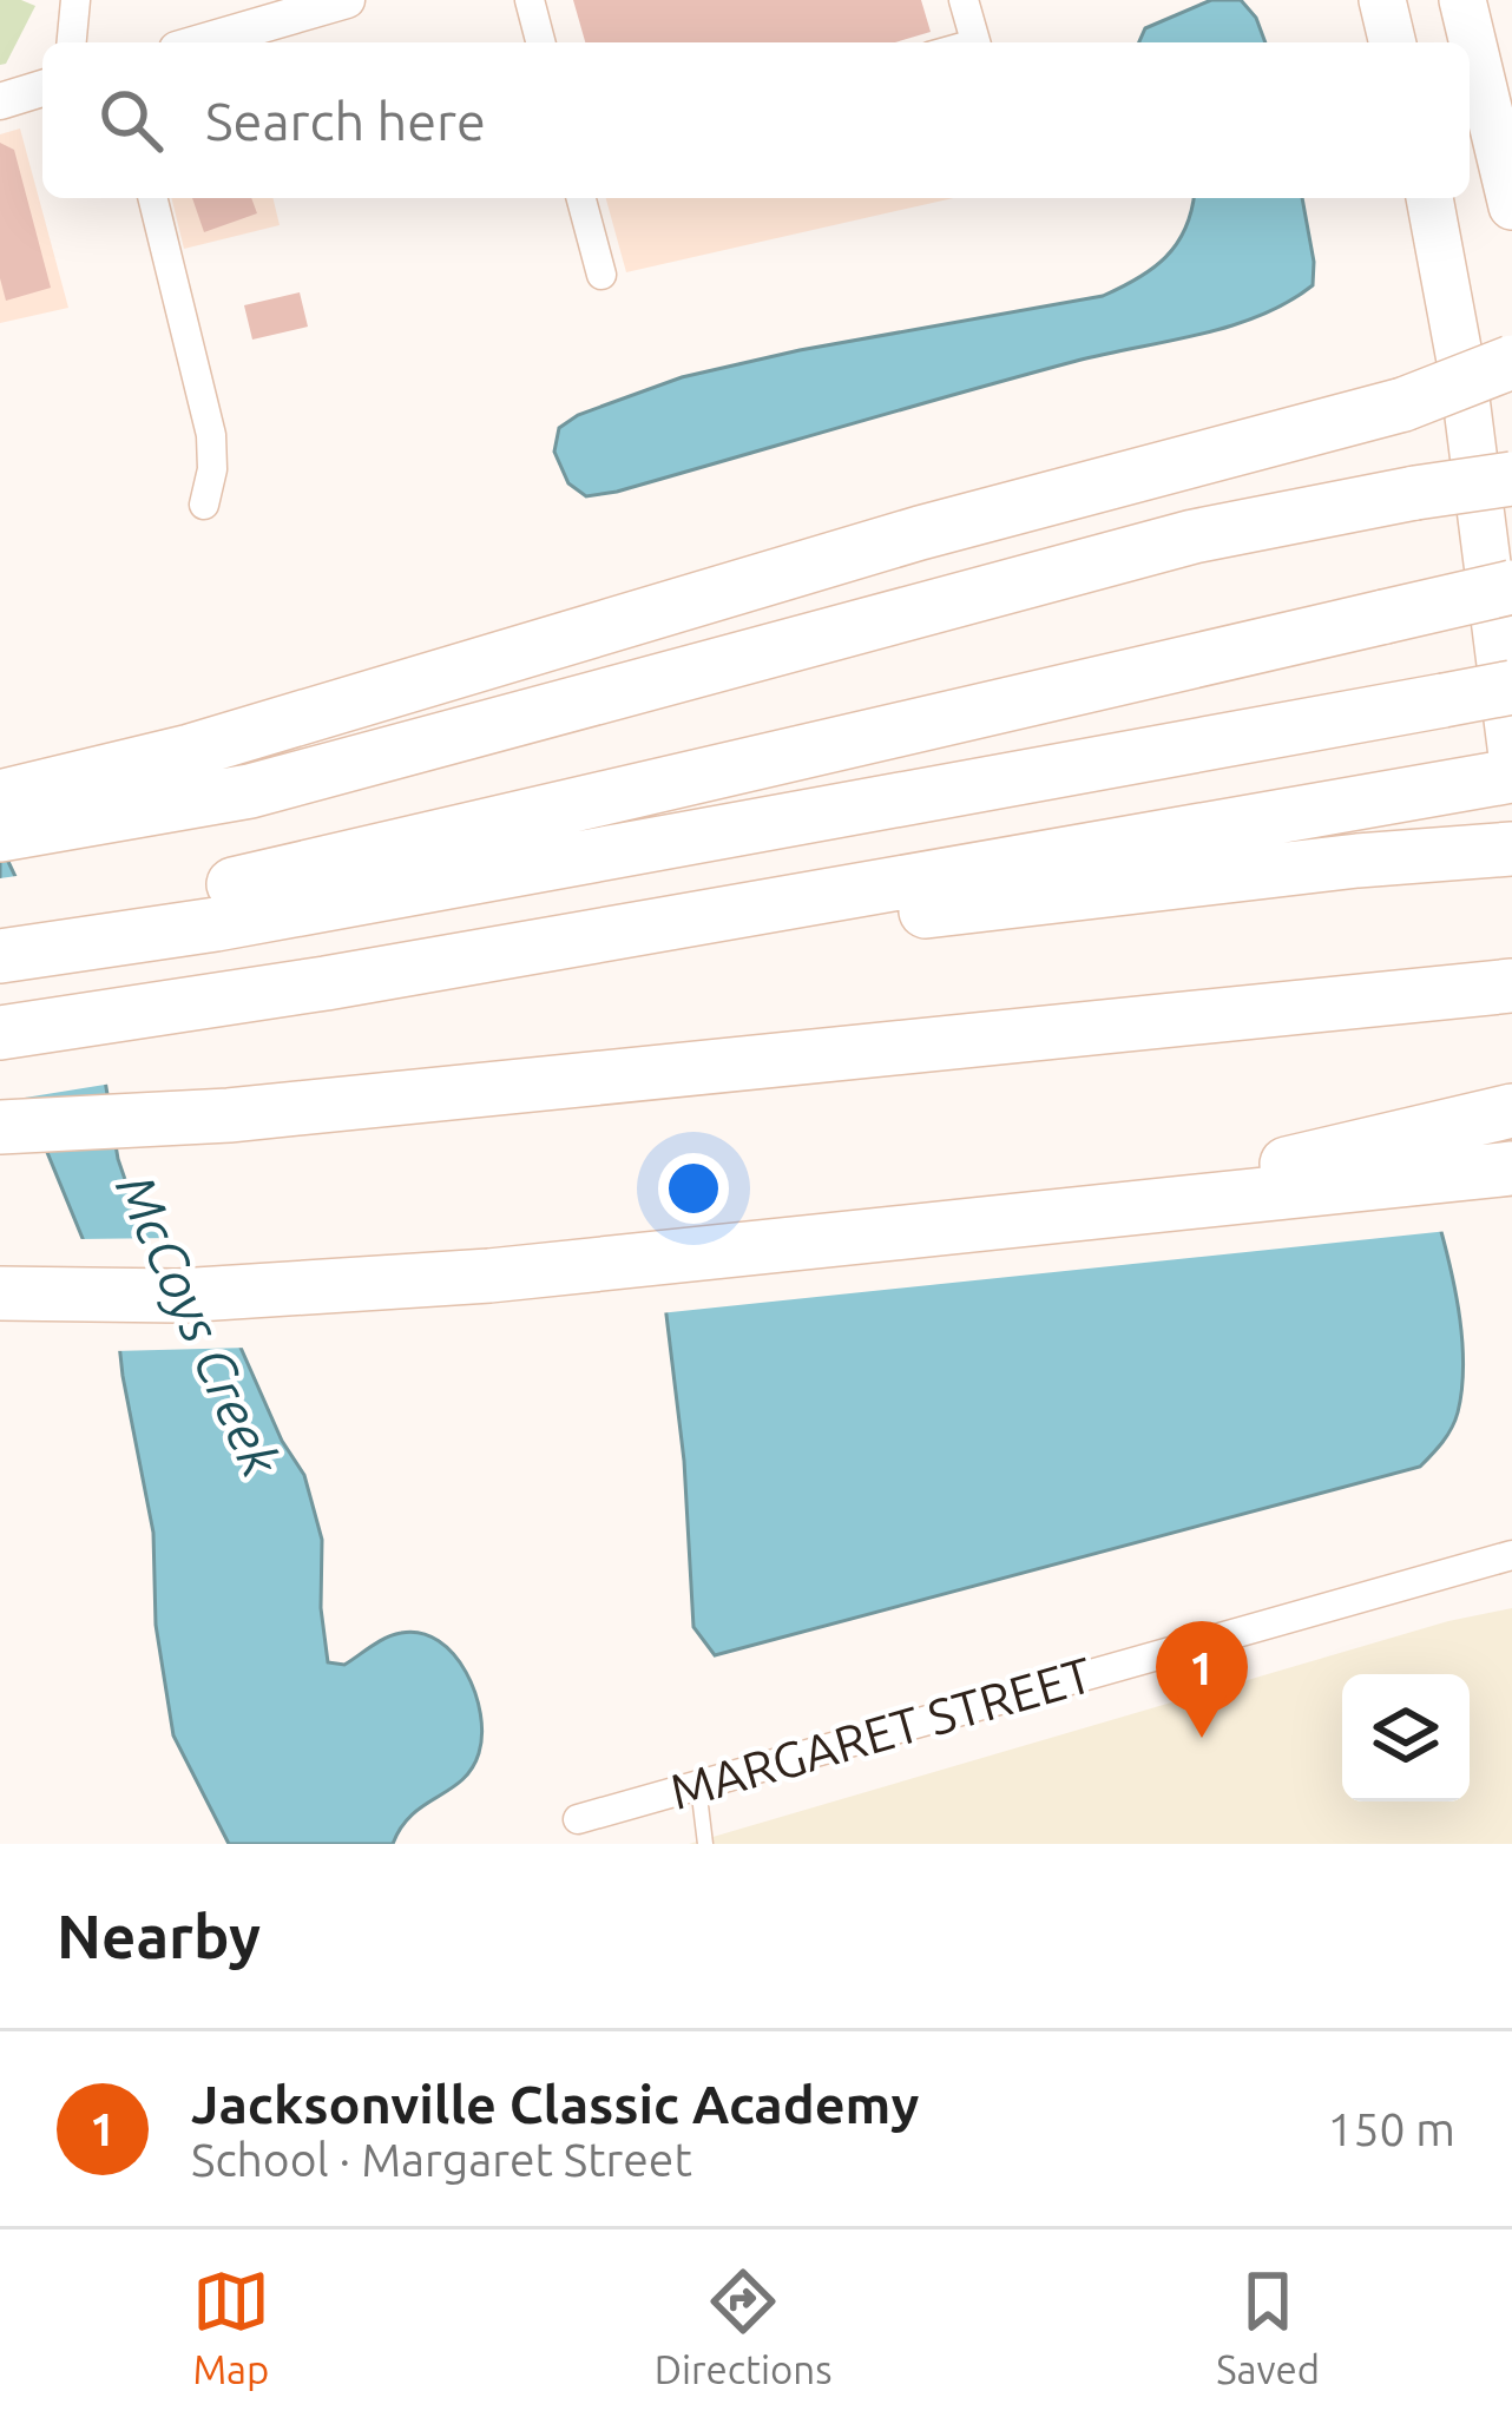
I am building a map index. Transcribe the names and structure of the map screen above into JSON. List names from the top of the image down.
{
  "streets": {
    "street": ["MARGARET STREET"]
  },
  "water": ["McCoys Creek"],
  "page": {
    "search": "Search here",
    "pins": "1",
    "heading": "Nearby",
    "list": [
      {
        "mark": "1",
        "name": "Jacksonville Classic Academy",
        "note": "School · Margaret Street",
        "value": "150 m"
      }
    ],
    "nav": ["Map", "Directions", "Saved"]
  }
}
